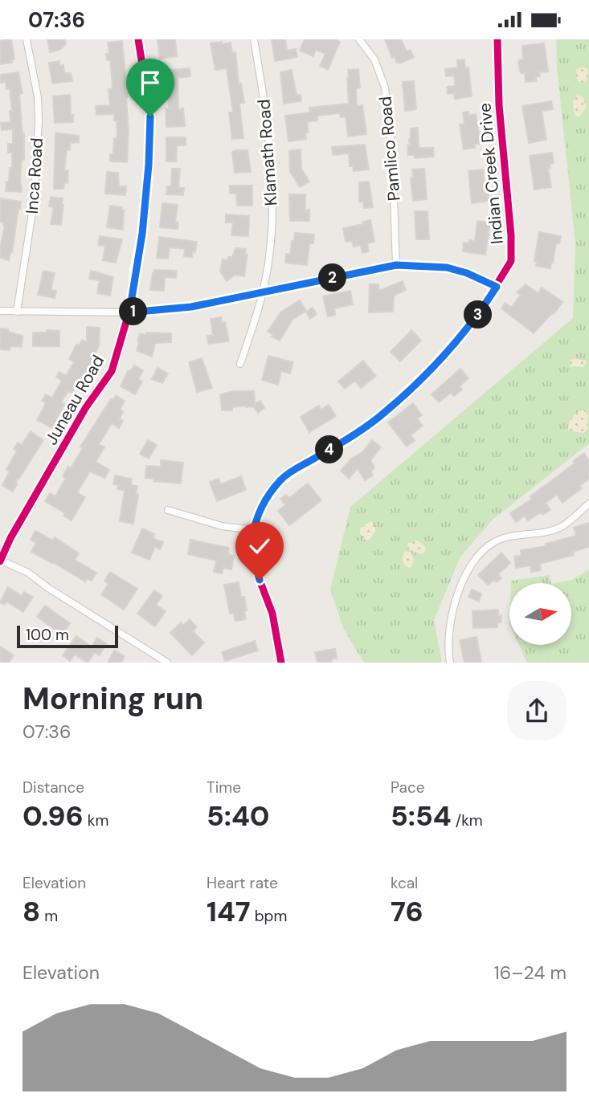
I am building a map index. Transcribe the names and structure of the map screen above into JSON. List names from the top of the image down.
{
  "streets": {
    "street": [
      "Pamlico Road",
      "Klamath Road",
      "Indian Creek Drive",
      "Inca Road",
      "Juneau Road"
    ]
  },
  "scale_bar": "100 m",
  "north": "right",
  "page": {
    "status": "07:36",
    "pins": [
      "2",
      "1",
      "3",
      "4"
    ],
    "scale": "100 m",
    "heading": ["Morning run", "07:36"],
    "stats": [
      ["Distance", "0.96 km"],
      ["Time", "5:40"],
      ["Pace", "5:54 /km"],
      ["Elevation", "8 m"],
      ["Heart rate", "147 bpm"],
      ["kcal", "76"]
    ],
    "chart": ["Elevation", "16–24 m"]
  }
}
